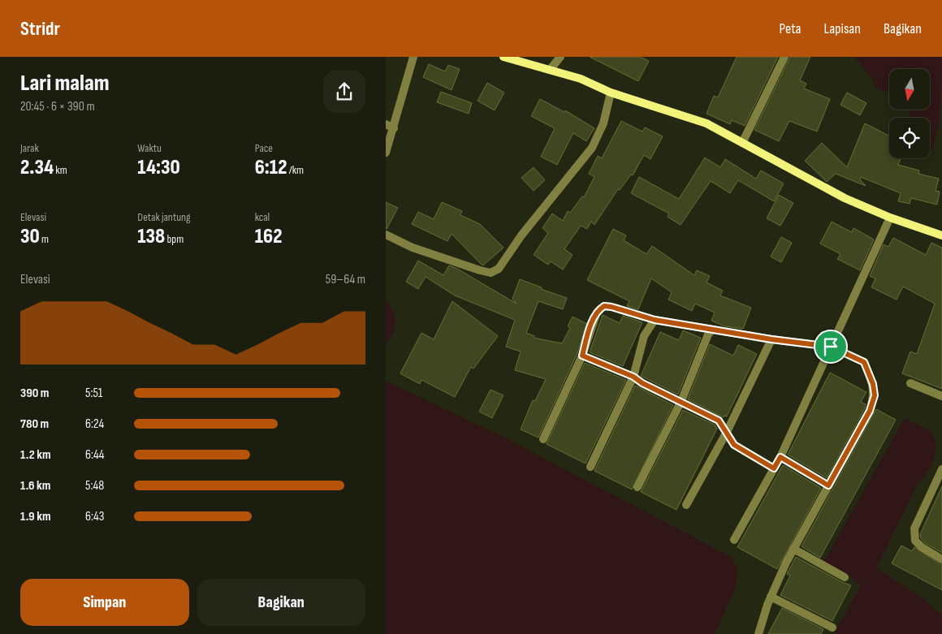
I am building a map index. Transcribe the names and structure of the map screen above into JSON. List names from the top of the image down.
{
  "north": "bottom",
  "page": {
    "header": "Stridr",
    "nav": ["Peta", "Lapisan", "Bagikan"],
    "heading": ["Lari malam", "20:45 · 6 × 390 m"],
    "stats": [
      ["Jarak", "2.34 km"],
      ["Waktu", "14:30"],
      ["Pace", "6:12 /km"],
      ["Elevasi", "30 m"],
      ["Detak jantung", "138 bpm"],
      ["kcal", "162"]
    ],
    "chart": ["Elevasi", "59–64 m"],
    "list": [
      {
        "name": "390 m",
        "note": "5:51"
      },
      {
        "name": "780 m",
        "note": "6:24"
      },
      {
        "name": "1.2 km",
        "note": "6:44"
      },
      {
        "name": "1.6 km",
        "note": "5:48"
      },
      {
        "name": "1.9 km",
        "note": "6:43"
      }
    ],
    "buttons": ["Simpan", "Bagikan"]
  }
}
